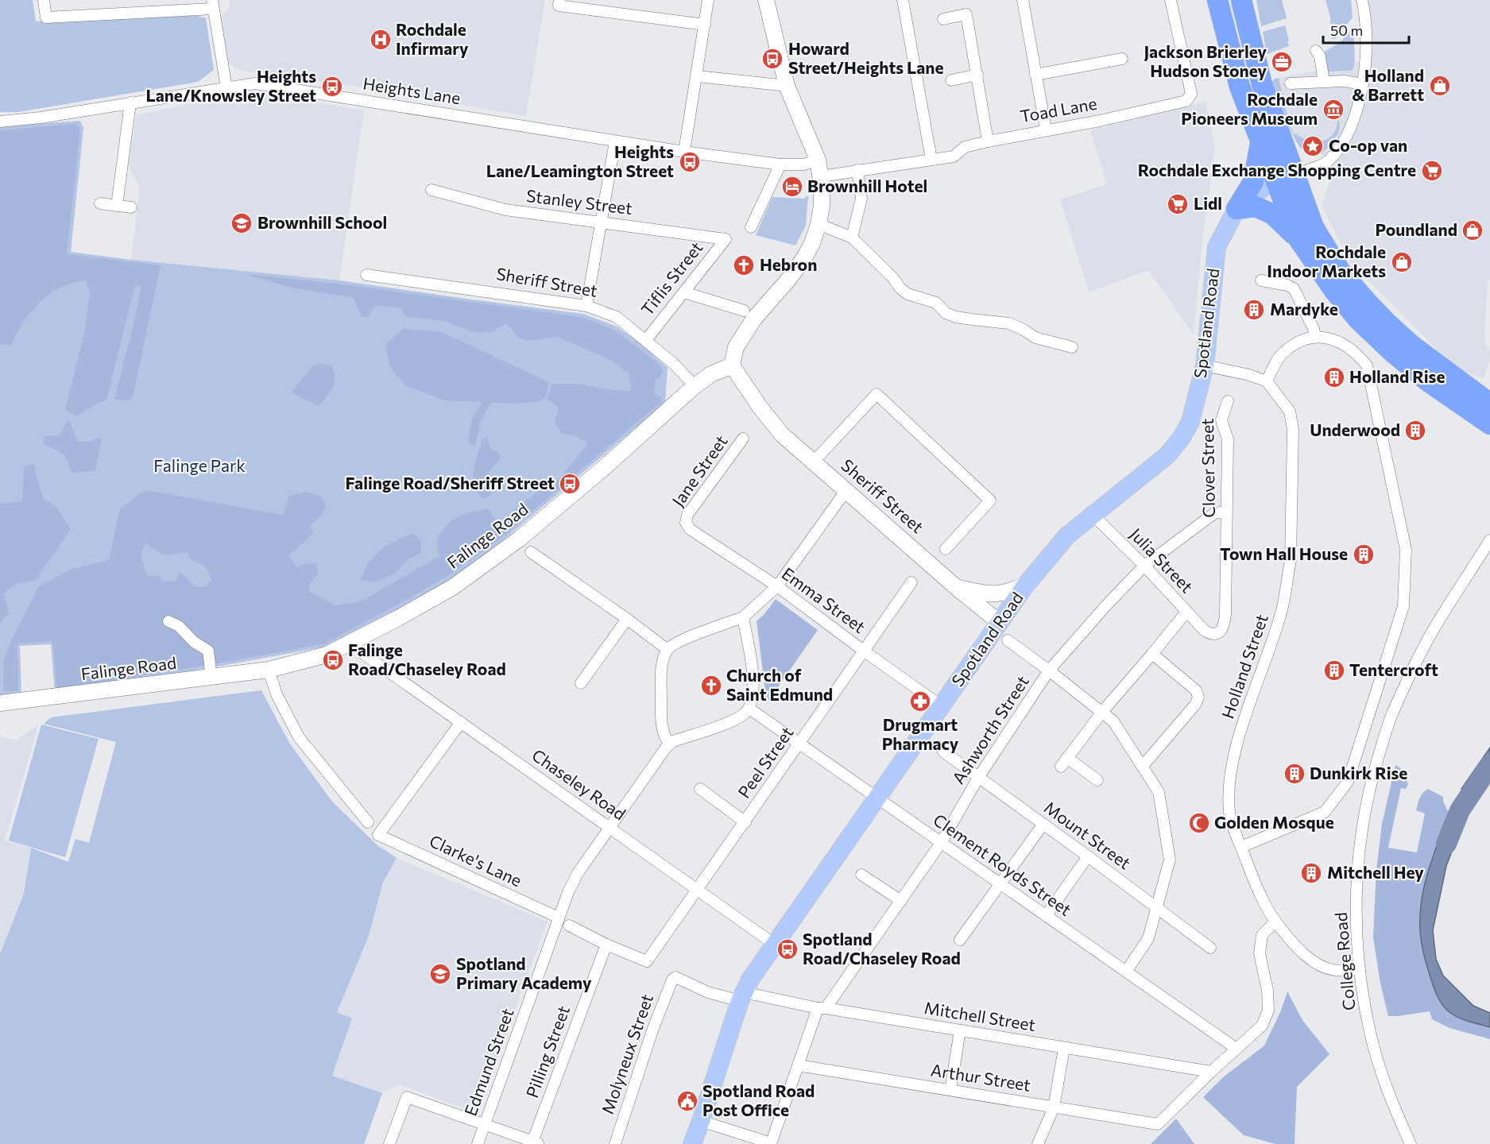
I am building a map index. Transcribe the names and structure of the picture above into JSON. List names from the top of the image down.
{
  "streets": {
    "main road": ["Sheriff Street", "Spotland Road", "Falinge Road"],
    "street": [
      "Heights Lane",
      "Toad Lane",
      "Stanley Street",
      "Tiflis Street",
      "Clover Street",
      "Jane Street",
      "Julia Street",
      "Emma Street",
      "Holland Street",
      "Ashworth Street",
      "Peel Street",
      "Chaseley Road",
      "Mount Street",
      "Clarke's Lane",
      "Clement Royds Street",
      "College Road",
      "Mitchell Street",
      "Pilling Street",
      "Molyneux Street",
      "Edmund Street",
      "Arthur Street"
    ]
  },
  "crossings": [
    ["Stanley Street", "Tiflis Street"],
    ["Tiflis Street", "Sheriff Street"],
    ["Sheriff Street", "Spotland Road"],
    ["Sheriff Street", "Falinge Road"],
    ["Spotland Road", "Julia Street"],
    ["Spotland Road", "Emma Street"],
    ["Spotland Road", "Chaseley Road"],
    ["Spotland Road", "Clement Royds Street"],
    ["Spotland Road", "Mitchell Street"],
    ["Spotland Road", "Molyneux Street"],
    ["Clover Street", "Julia Street"],
    ["Clover Street", "Ashworth Street"],
    ["Jane Street", "Emma Street"],
    ["Julia Street", "Ashworth Street"],
    ["Emma Street", "Peel Street"],
    ["Holland Street", "College Road"],
    ["Ashworth Street", "Mount Street"],
    ["Ashworth Street", "Clement Royds Street"],
    ["Ashworth Street", "Mitchell Street"],
    ["Ashworth Street", "Arthur Street"],
    ["Peel Street", "Chaseley Road"],
    ["Peel Street", "Clement Royds Street"],
    ["Peel Street", "Pilling Street"],
    ["Chaseley Road", "Clarke's Lane"],
    ["Chaseley Road", "Edmund Street"],
    ["Clarke's Lane", "Edmund Street"],
    ["Mitchell Street", "Molyneux Street"],
    ["Mitchell Street", "Arthur Street"]
  ],
  "parks": ["Falinge Park"],
  "places": {
    "hospital": ["Rochdale Infirmary"],
    "bus stop": [
      "Howard Street/Heights Lane",
      "Heights Lane/Knowsley Street",
      "Heights Lane/Leamington Street",
      "Falinge Road/Sheriff Street",
      "Falinge Road/Chaseley Road",
      "Spotland Road/Chaseley Road"
    ],
    "office": ["Jackson Brierley Hudson Stoney"],
    "shop": ["Holland & Barrett", "Poundland", "Rochdale Indoor Markets"],
    "museum": ["Rochdale Pioneers Museum"],
    "place": ["Co-op van"],
    "supermarket": ["Rochdale Exchange Shopping Centre", "Lidl"],
    "hotel": ["Brownhill Hotel"],
    "school or university": ["Brownhill School", "Spotland Primary Academy"],
    "church": ["Hebron", "Church of Saint Edmund"],
    "building": [
      "Mardyke",
      "Holland Rise",
      "Underwood",
      "Town Hall House",
      "Tentercroft",
      "Dunkirk Rise",
      "Mitchell Hey"
    ],
    "pharmacy": ["Drugmart Pharmacy"],
    "mosque": ["Golden Mosque"],
    "public building": ["Spotland Road Post Office"]
  },
  "scale_bar": "50 m"
}
